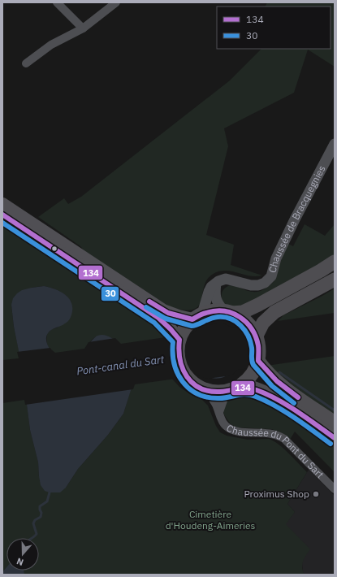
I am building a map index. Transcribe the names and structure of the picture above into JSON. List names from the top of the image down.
{
  "streets": {
    "street": ["Chaussée de Bracquegnies", "Chaussée du Pont du Sart"]
  },
  "water": ["Pont-canal du Sart"],
  "parks": ["Cimetière d'Houdeng-Aimeries"],
  "places": ["Proximus Shop"],
  "lines": ["transit line 134", "transit line 30"],
  "legend": ["134", "30"],
  "north": "bottom"
}
